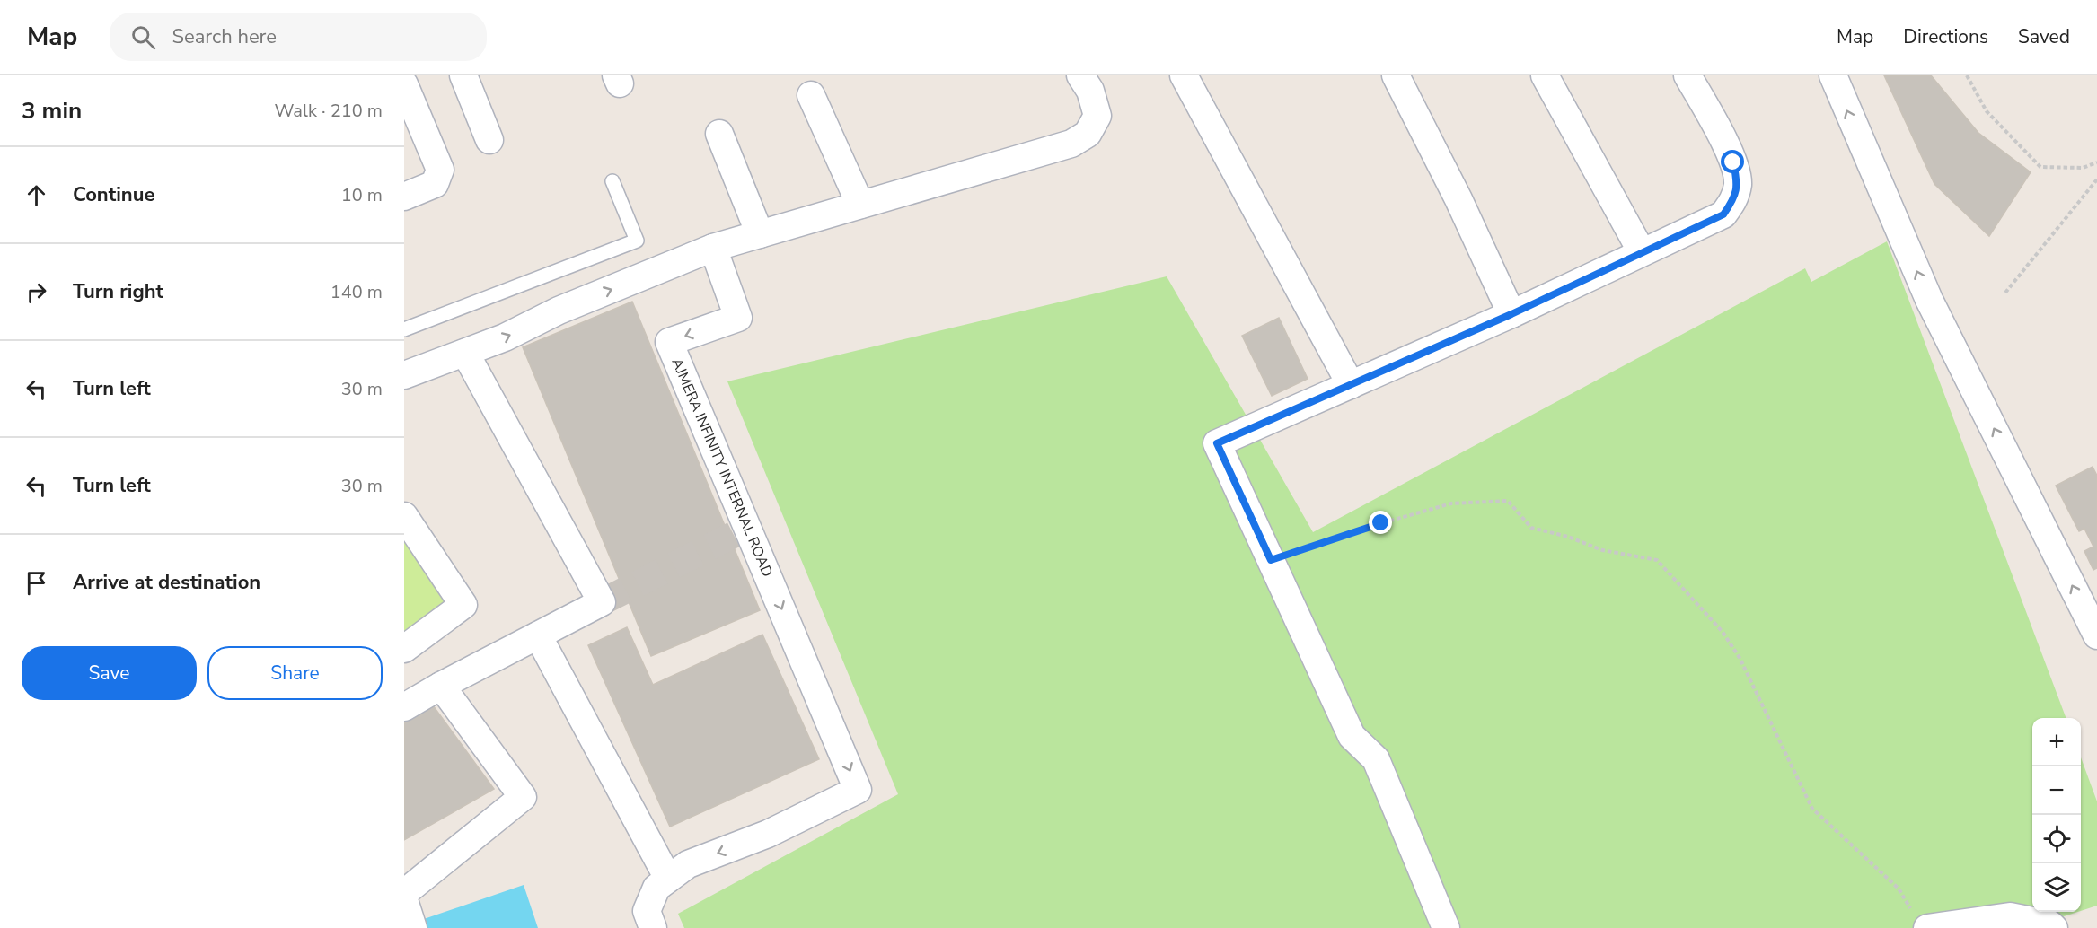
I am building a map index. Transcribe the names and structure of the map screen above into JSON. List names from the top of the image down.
{
  "streets": {
    "street": ["AJMERA INFINITY INTERNAL ROAD"]
  },
  "page": {
    "header": "Map",
    "search": "Search here",
    "nav": ["Map", "Directions", "Saved"],
    "heading": ["3 min", "Walk · 210 m"],
    "list": [
      ["Continue", "10 m"],
      ["Turn right", "140 m"],
      ["Turn left", "30 m"],
      ["Turn left", "30 m"],
      "Arrive at destination"
    ],
    "buttons": ["Save", "Share"],
    "map_buttons": ["+", "−"]
  }
}
